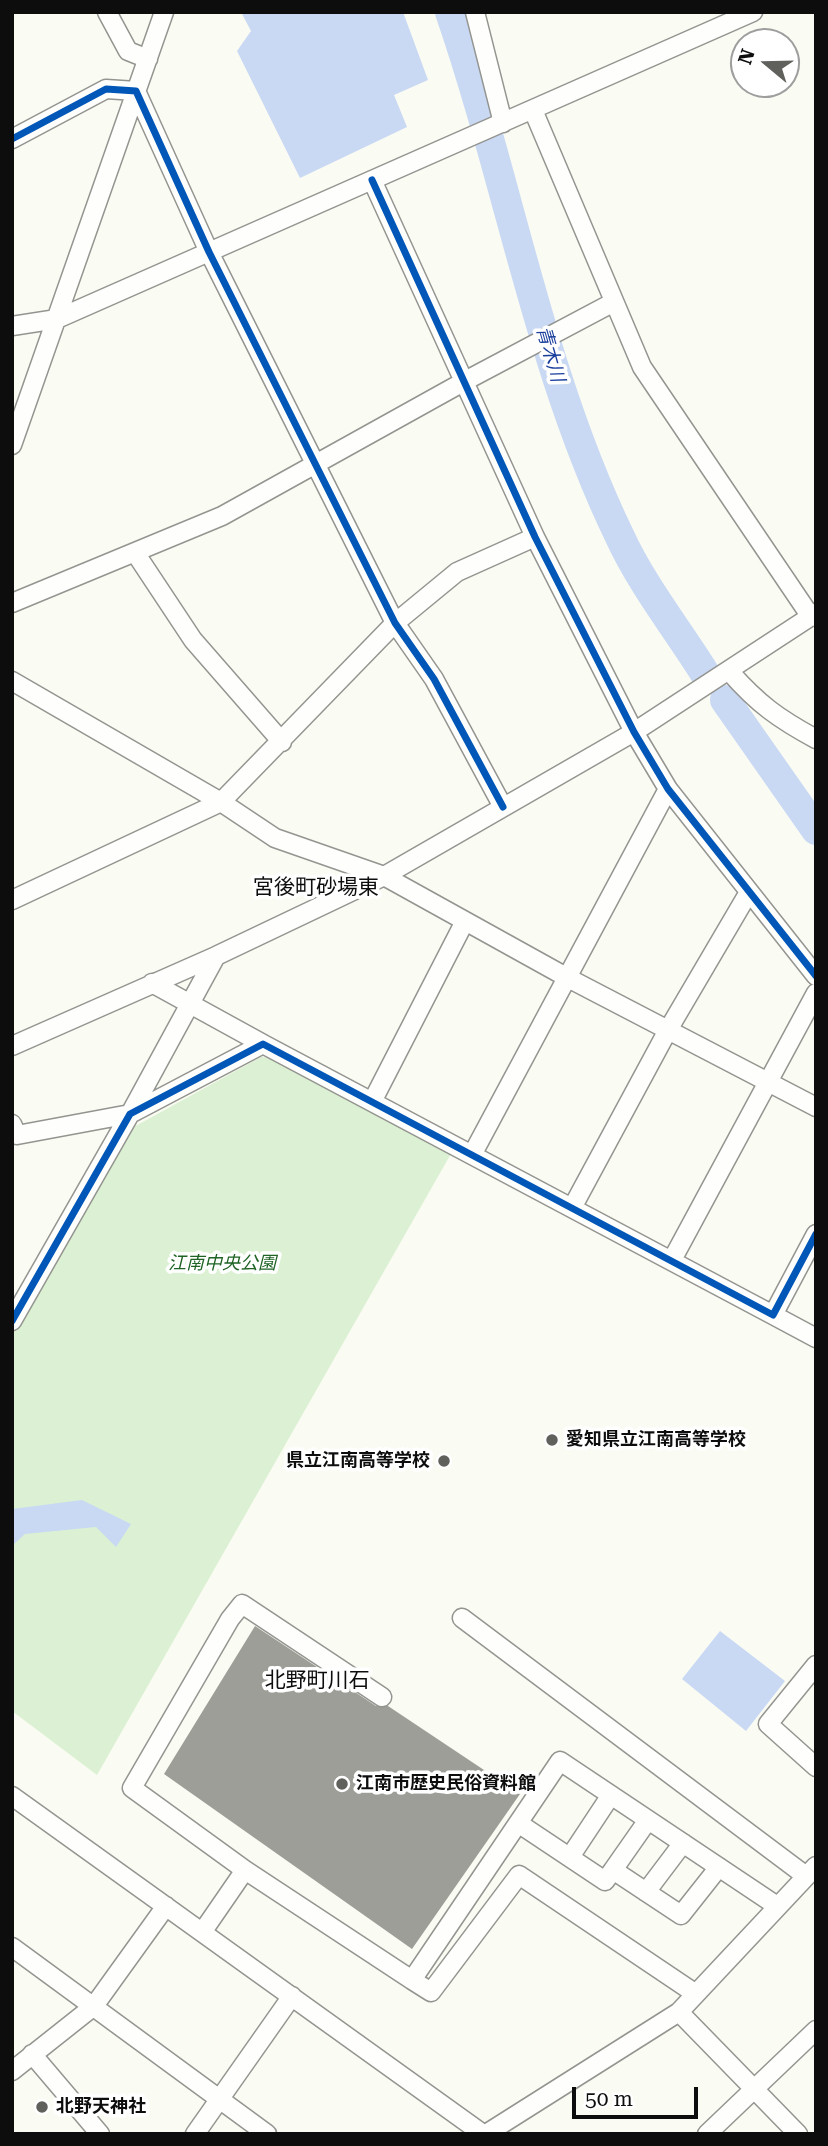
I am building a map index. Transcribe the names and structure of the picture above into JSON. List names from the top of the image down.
{
  "districts": ["宮後町砂場東", "北野町川石"],
  "water": ["青木川"],
  "parks": ["江南中央公園"],
  "places": [
    "愛知県立江南高等学校",
    "県立江南高等学校",
    "江南市歴史民俗資料館",
    "北野天神社"
  ],
  "scale_bar": "50 m",
  "north": "left"
}
